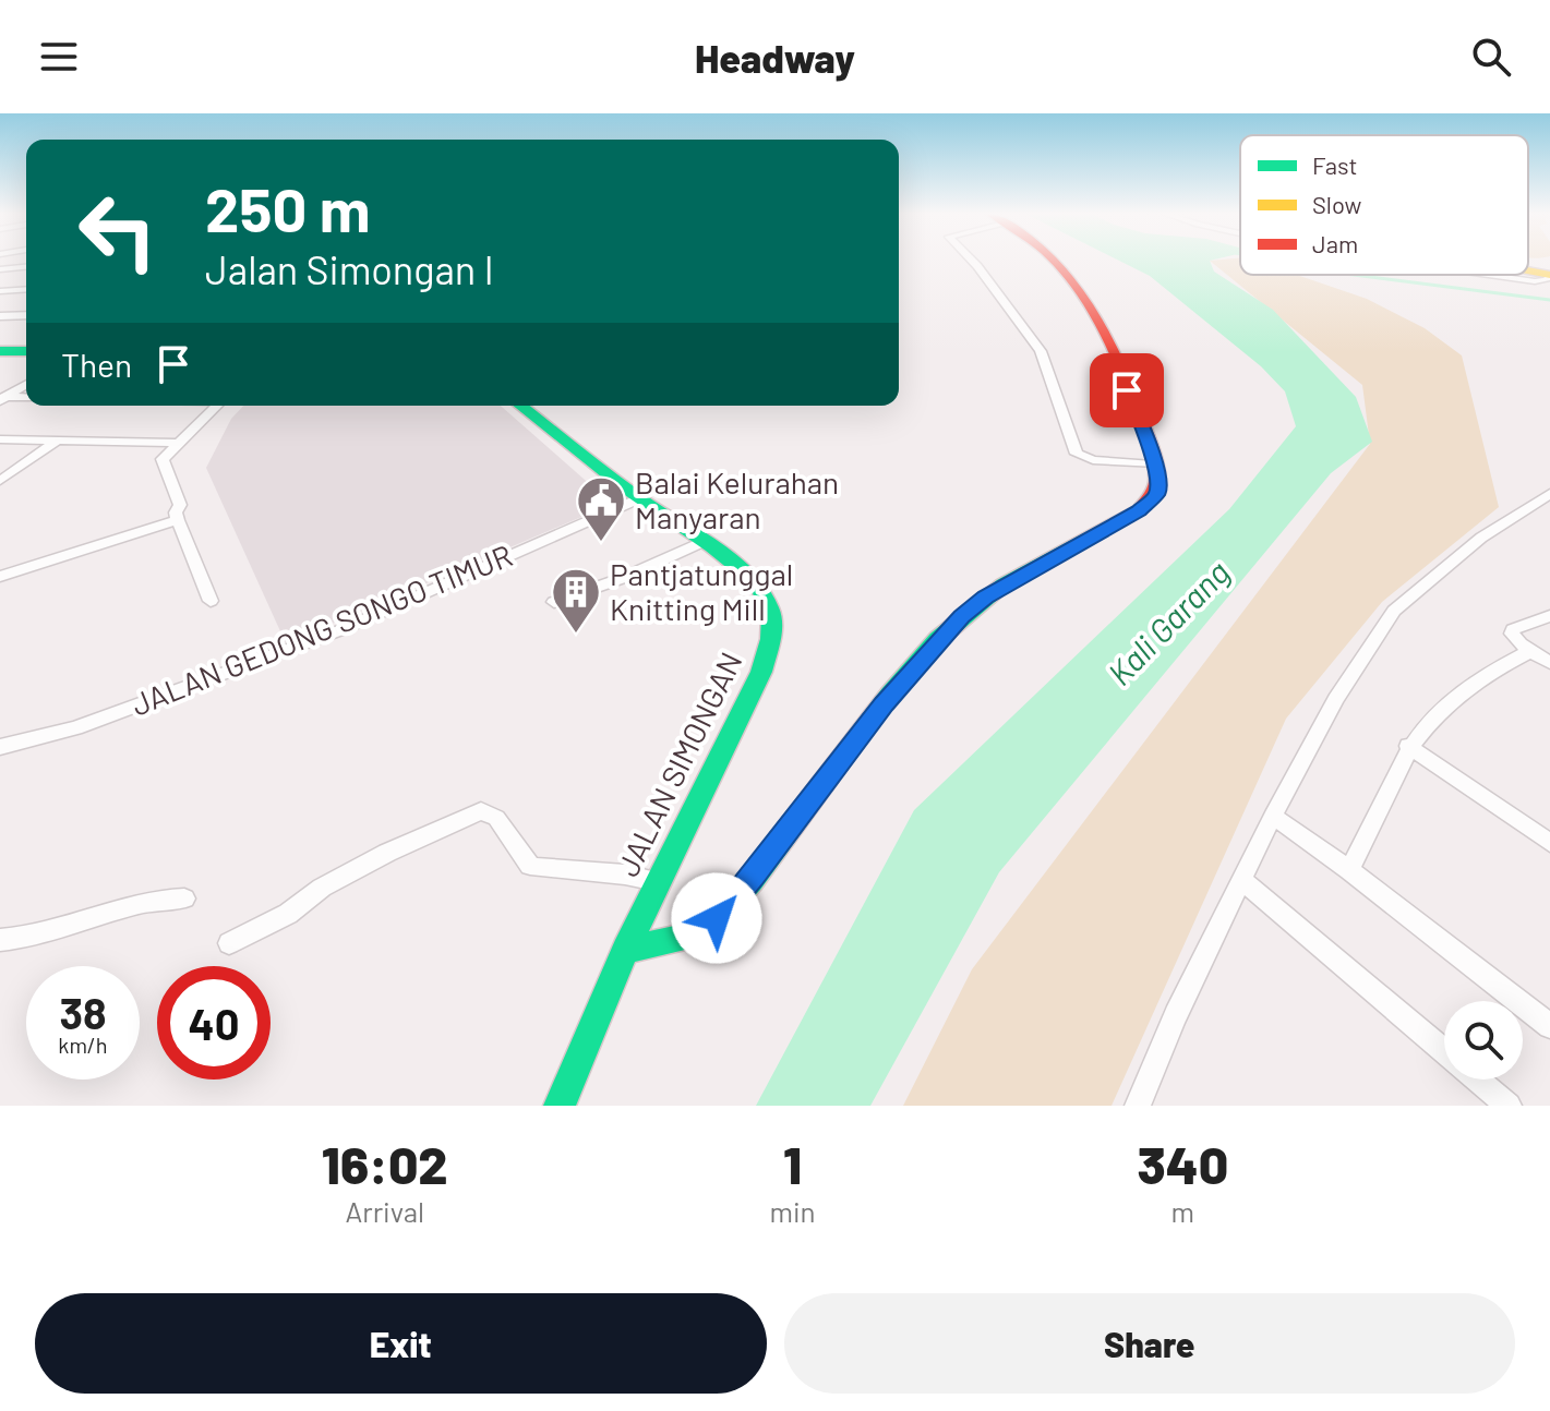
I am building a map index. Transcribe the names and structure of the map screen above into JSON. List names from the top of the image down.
{
  "streets": {
    "street": ["JALAN GEDONG SONGO TIMUR", "JALAN SIMONGAN"]
  },
  "crossings": [
    ["JALAN GEDONG SONGO TIMUR", "JALAN SIMONGAN"]
  ],
  "water": ["Kali Garang"],
  "places": {
    "public building": ["Balai Kelurahan Manyaran"],
    "building": ["Pantjatunggal Knitting Mill"]
  },
  "legend": ["Fast", "Slow", "Jam"],
  "page": {
    "header": "Headway",
    "turn": ["250 m", "Jalan Simongan I"],
    "then": "Then",
    "speed": "38 km/h",
    "limit": "40",
    "eta": [
      "16:02",
      "Arrival",
      "1",
      "min",
      "340",
      "m"
    ],
    "buttons": ["Exit", "Share"]
  }
}
